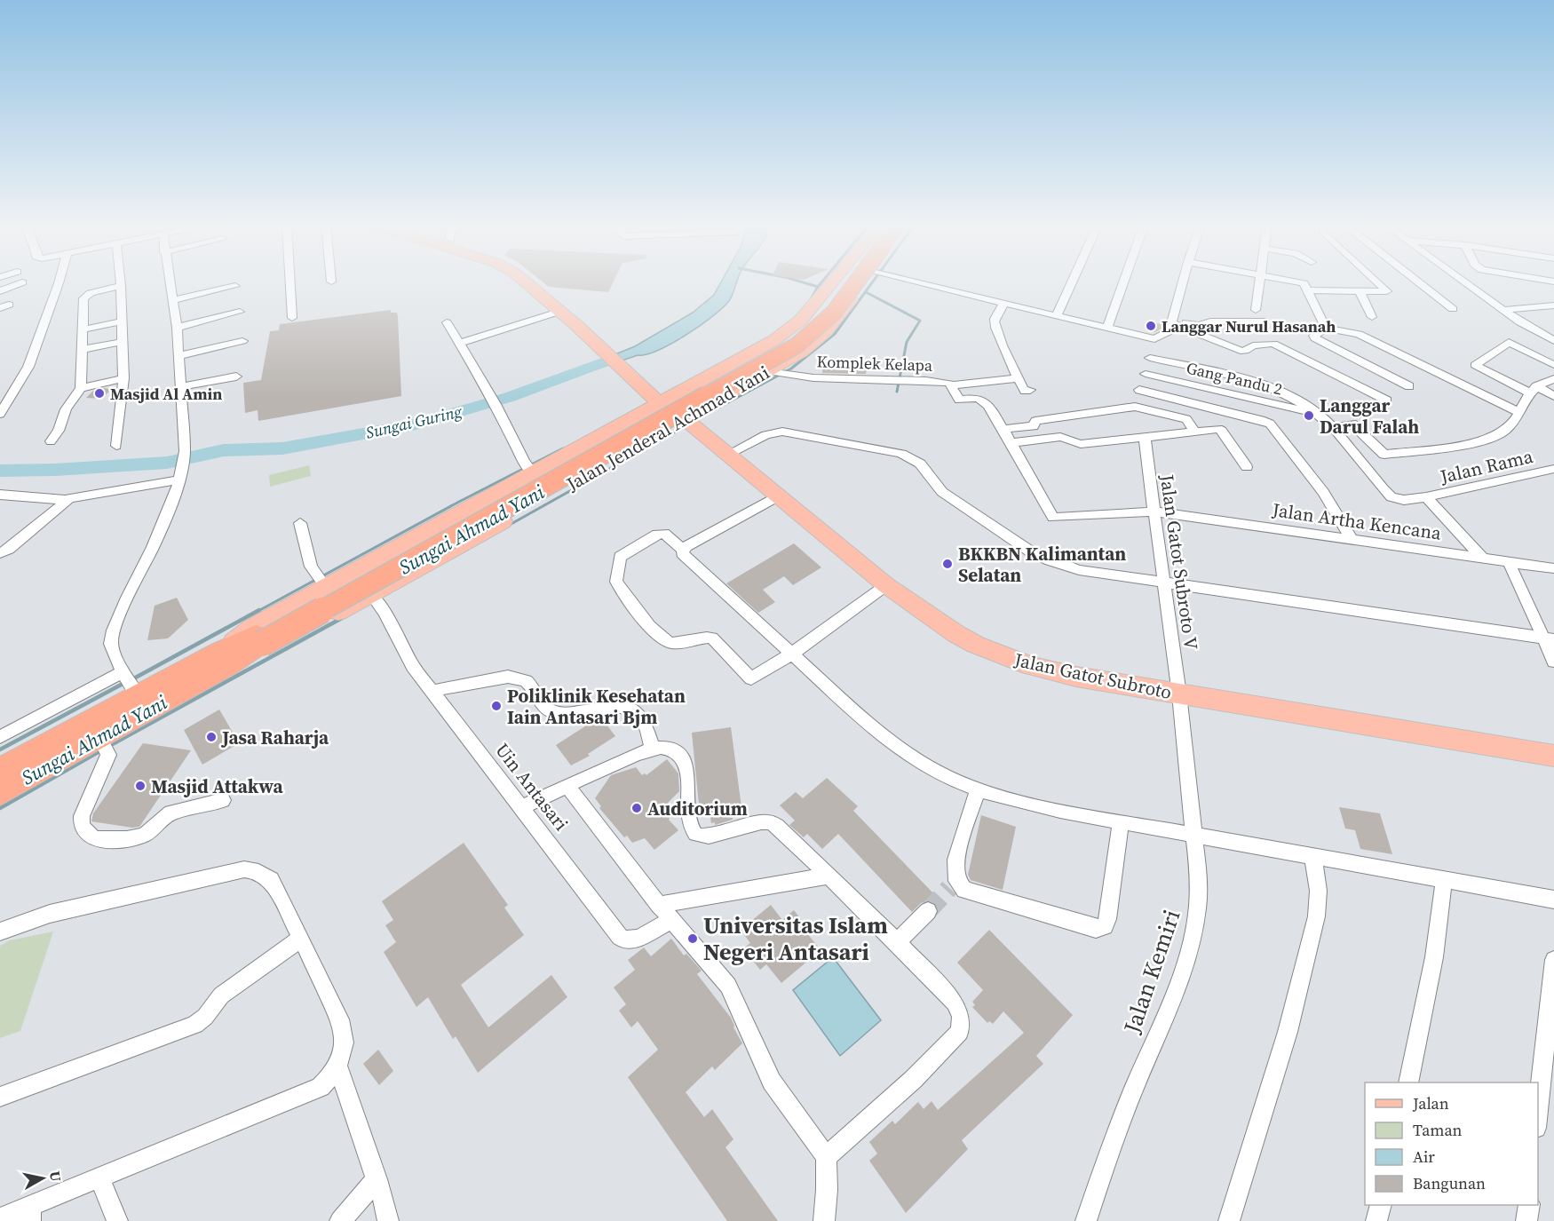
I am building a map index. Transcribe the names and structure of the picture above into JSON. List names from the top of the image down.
{
  "streets": {
    "highway": ["Jalan Jenderal Achmad Yani"],
    "main road": ["Jalan Gatot Subroto"],
    "street": [
      "Komplek Kelapa",
      "Gang Pandu 2",
      "Jalan Rama",
      "Jalan Artha Kencana",
      "Jalan Gatot Subroto V",
      "Uin Antasari",
      "Jalan Kemiri"
    ]
  },
  "crossings": [
    ["Komplek Kelapa", "Jalan Jenderal Achmad Yani"],
    ["Jalan Jenderal Achmad Yani", "Jalan Gatot Subroto"],
    ["Jalan Jenderal Achmad Yani", "Uin Antasari"],
    ["Jalan Artha Kencana", "Jalan Gatot Subroto V"],
    ["Jalan Gatot Subroto V", "Jalan Gatot Subroto"],
    ["Jalan Gatot Subroto V", "Jalan Kemiri"],
    ["Jalan Gatot Subroto", "Jalan Kemiri"]
  ],
  "water": ["Sungai Guring", "Sungai Ahmad Yani"],
  "places": [
    "Langgar Nurul Hasanah",
    "Masjid Al Amin",
    "Langgar Darul Falah",
    "BKKBN Kalimantan Selatan",
    "Poliklinik Kesehatan Iain Antasari Bjm",
    "Jasa Raharja",
    "Masjid Attakwa",
    "Auditorium",
    "Universitas Islam Negeri Antasari"
  ],
  "legend": [
    "Jalan",
    "Taman",
    "Air",
    "Bangunan"
  ],
  "north": "right"
}
